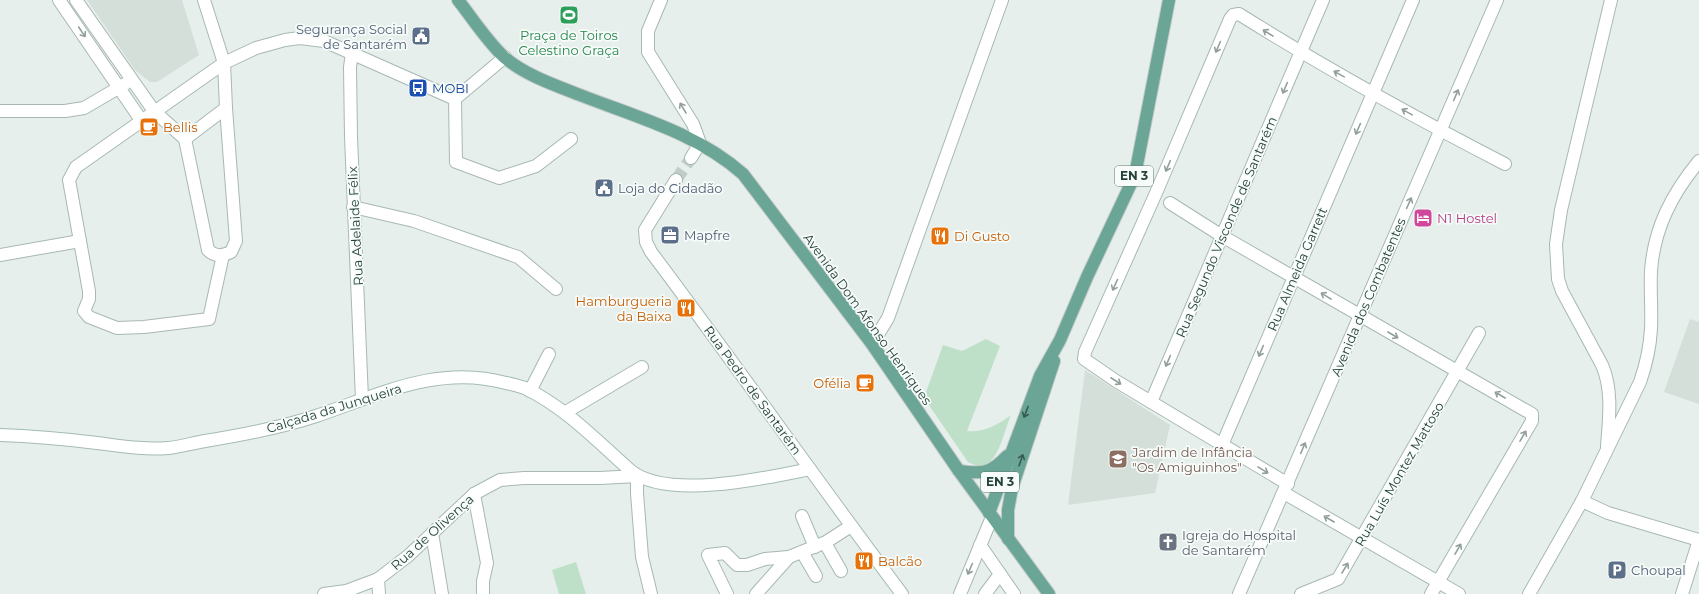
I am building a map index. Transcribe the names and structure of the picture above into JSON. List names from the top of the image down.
{
  "streets": {
    "main road": ["EN 3", "Avenida Dom Afonso Henriques"],
    "street": [
      "Rua Adelaide Félix",
      "Rua Segundo Visconde de Santarém",
      "Rua Almeida Garrett",
      "Avenida dos Combatentes",
      "Rua Pedro de Santarém",
      "Calçada da Junqueira",
      "Rua Luís Montez Mattoso",
      "Rua de Olivença"
    ]
  },
  "crossings": [
    ["EN 3", "Avenida Dom Afonso Henriques"],
    ["Rua Adelaide Félix", "Calçada da Junqueira"],
    ["Calçada da Junqueira", "Rua de Olivença"]
  ],
  "one_way": ["Rua Segundo Visconde de Santarém", "Rua Almeida Garrett", "Avenida dos Combatentes"],
  "places": {
    "sports": ["Praça de Toiros Celestino Graça"],
    "public building": ["Segurança Social de Santarém", "Loja do Cidadão"],
    "bus stop": ["MOBI"],
    "cafe": ["Bellis", "Ofélia"],
    "hotel": ["N1 Hostel"],
    "office": ["Mapfre"],
    "restaurant": ["Di Gusto", "Hamburgueria da Baixa", "Balcão"],
    "school or university": ["Jardim de Infância \"Os Amiguinhos\""],
    "church": ["Igreja do Hospital de Santarém"],
    "parking": ["Choupal"]
  }
}
